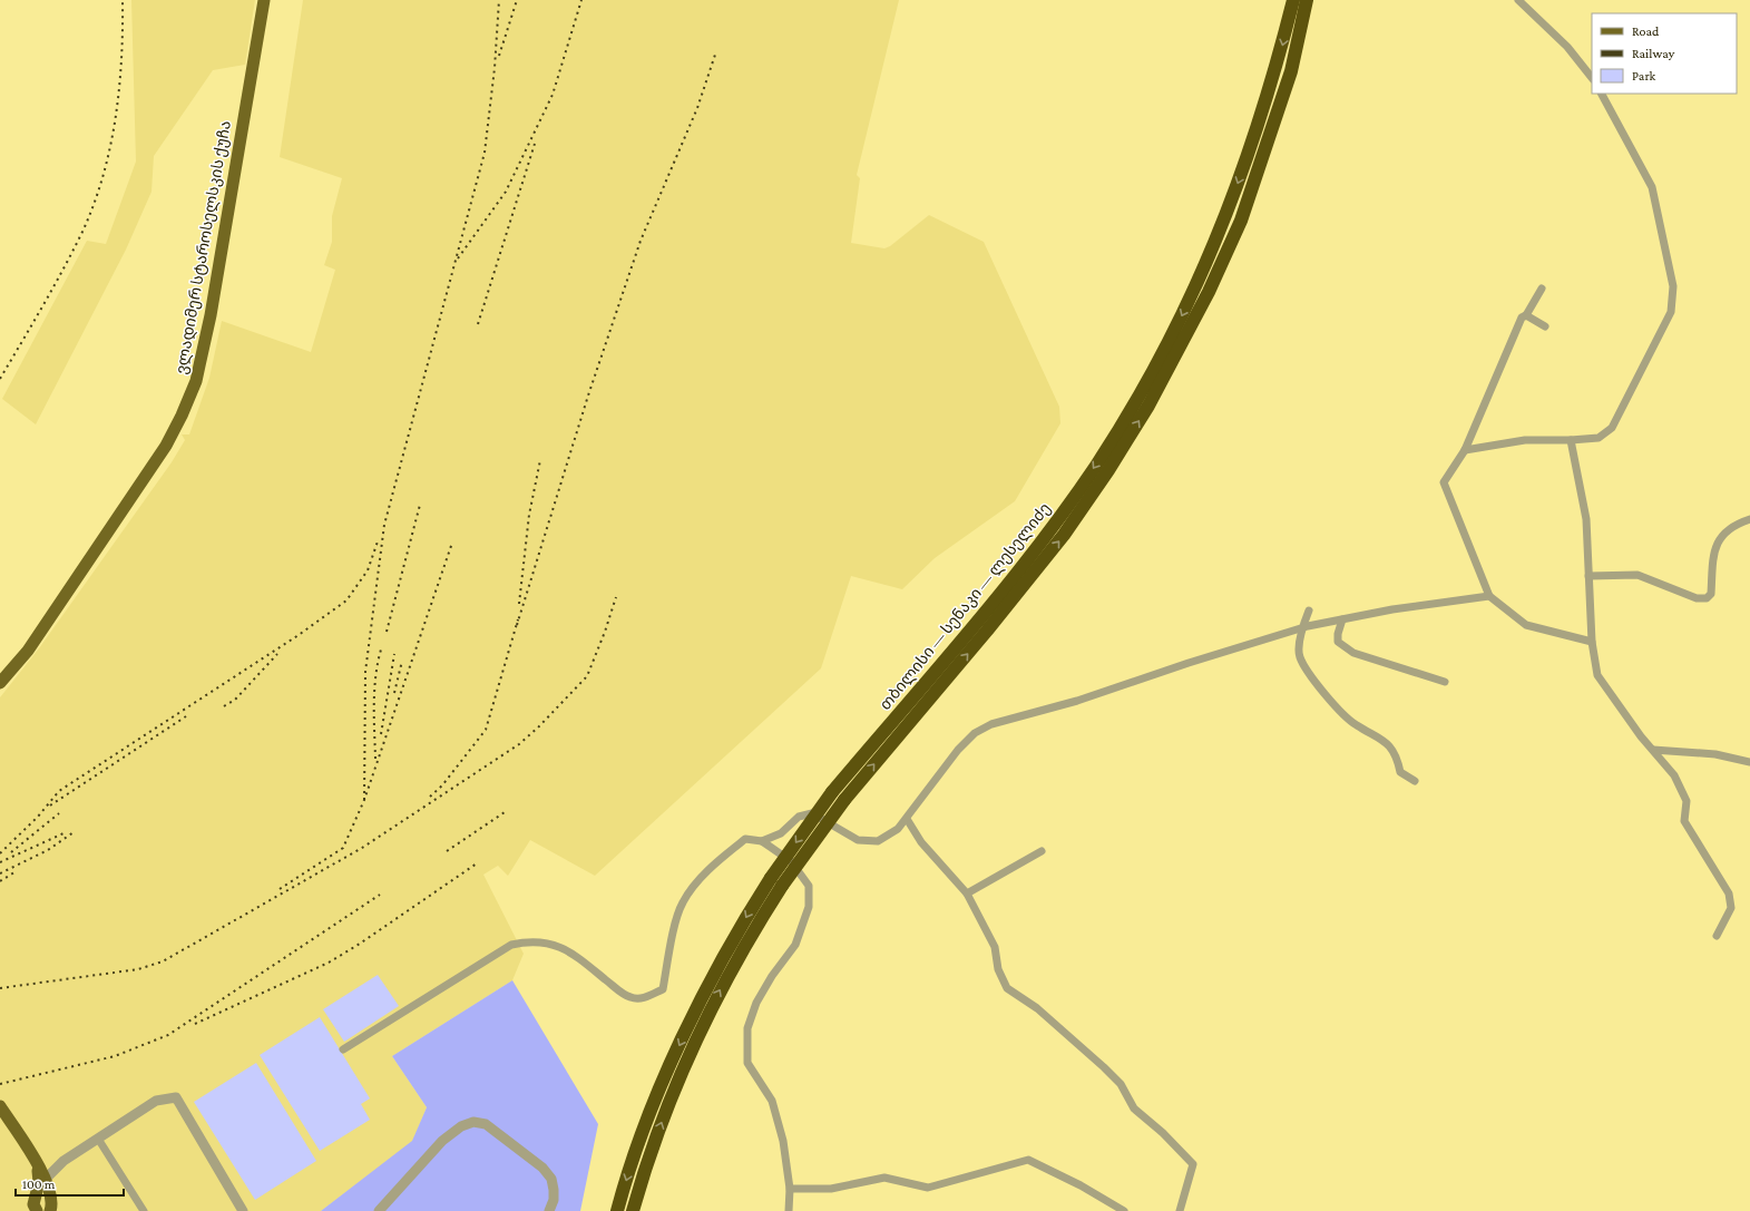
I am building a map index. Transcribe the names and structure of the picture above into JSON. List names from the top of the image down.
{
  "streets": {
    "highway": ["თბილისი — სენაკი — ლესელიძე"],
    "main road": ["ვლადიმერ სტაროსელსკის ქუჩა"]
  },
  "legend": ["Road", "Railway", "Park"],
  "scale_bar": "100 m"
}
